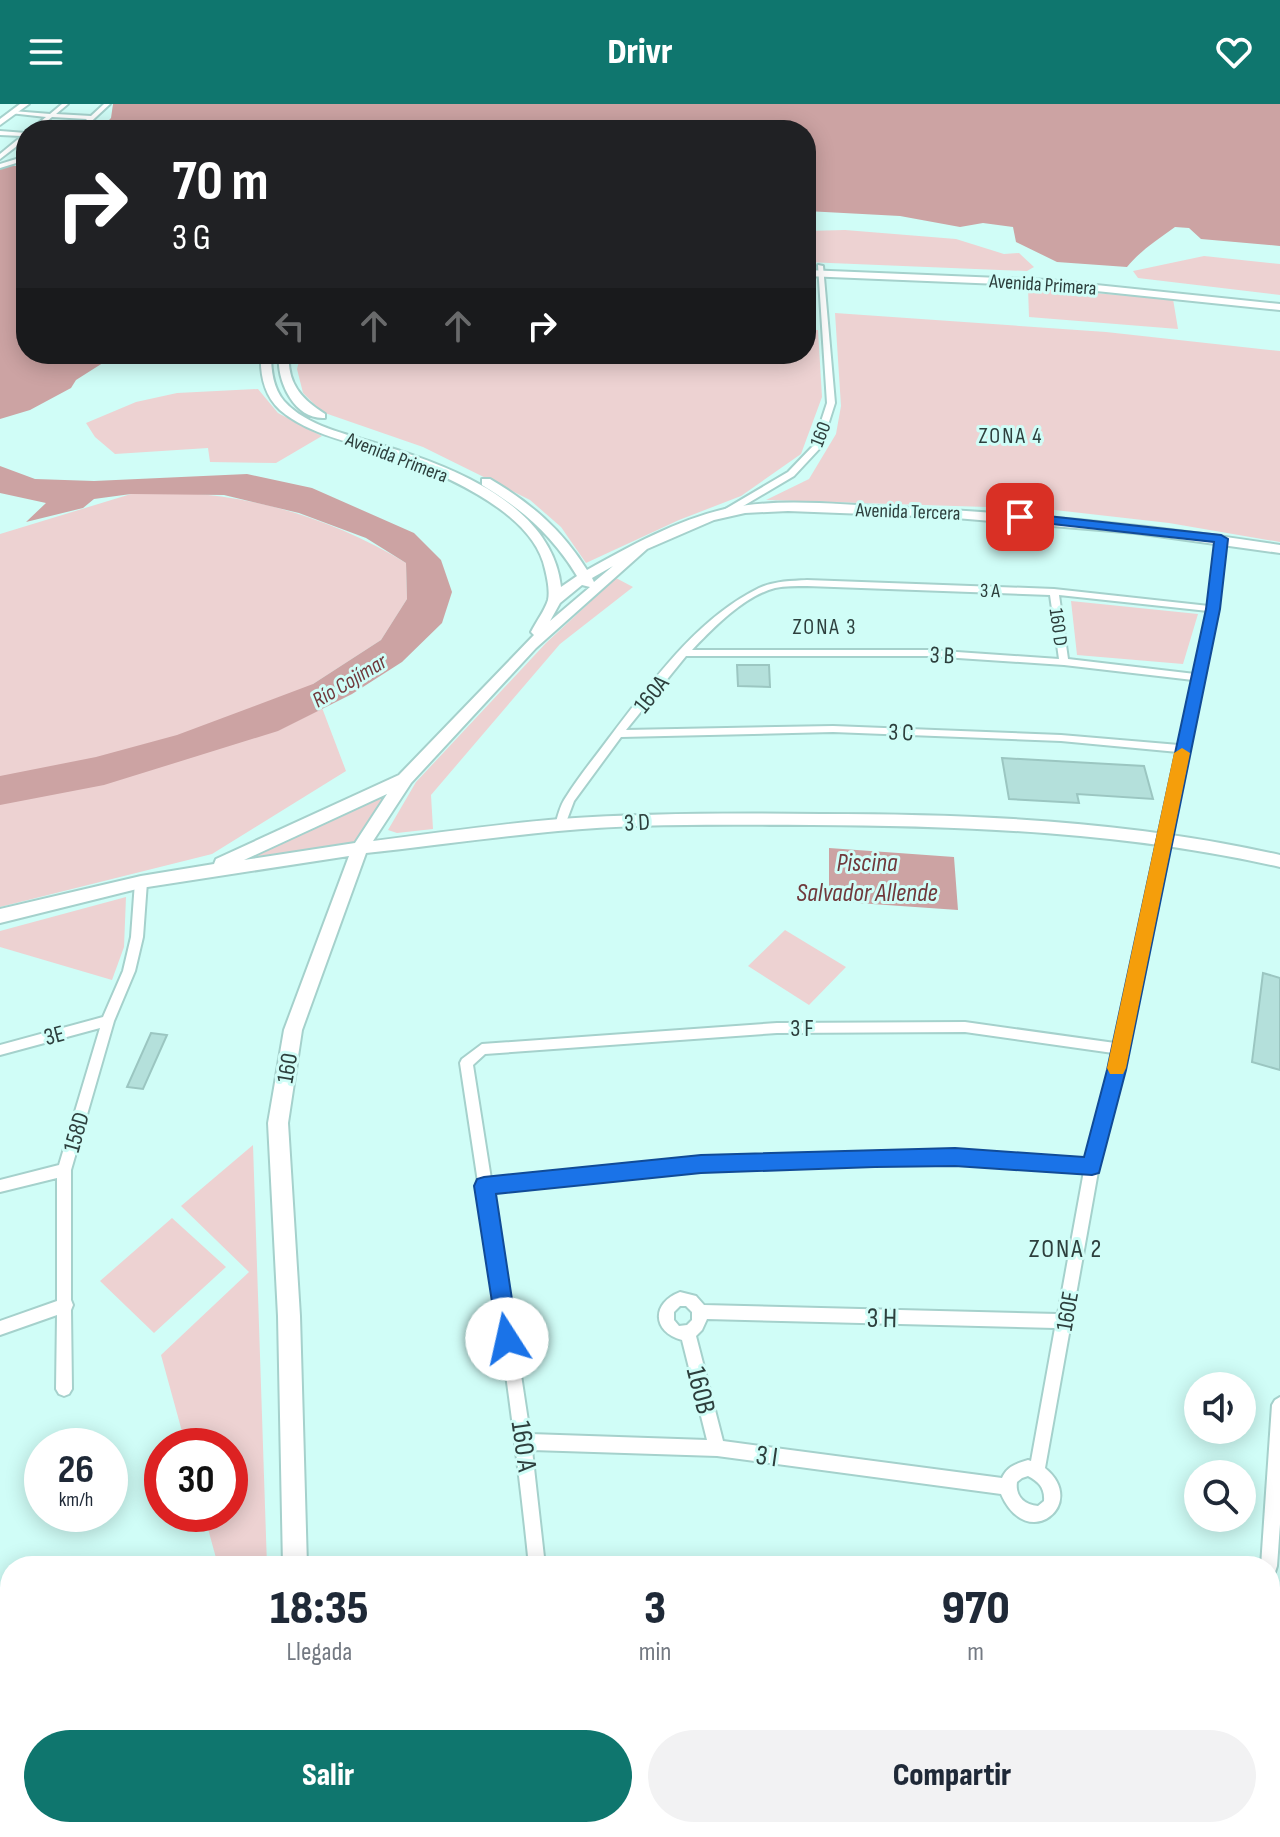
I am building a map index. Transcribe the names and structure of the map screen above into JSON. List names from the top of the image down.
{
  "streets": {
    "street": [
      "Avenida Primera",
      "160",
      "Avenida Tercera",
      "3 A",
      "160 D",
      "3 B",
      "160A",
      "3 C",
      "3 D",
      "3 F",
      "3E",
      "158D",
      "160E",
      "3 H",
      "160B",
      "160 A",
      "3 I"
    ]
  },
  "crossings": [
    ["Avenida Primera", "160"],
    ["160", "Avenida Tercera"],
    ["160", "3 D"],
    ["Avenida Tercera", "160E"],
    ["3 A", "160 D"],
    ["3 A", "160A"],
    ["3 A", "160E"],
    ["160 D", "3 B"],
    ["3 B", "160A"],
    ["3 B", "160E"],
    ["160A", "3 C"],
    ["160A", "3 D"],
    ["3 C", "160E"],
    ["3 D", "158D"],
    ["3 D", "160E"],
    ["3 F", "160E"],
    ["3 F", "160 A"],
    ["3E", "158D"],
    ["160E", "3 H"],
    ["160E", "3 I"],
    ["3 H", "160B"],
    ["160B", "3 I"],
    ["160 A", "3 I"]
  ],
  "districts": ["ZONA 4", "ZONA 3", "ZONA 2"],
  "water": ["Río Cojímar", "Piscina Salvador Allende"],
  "page": {
    "header": "Drivr",
    "turn": ["70 m", "3 G"],
    "speed": "26 km/h",
    "limit": "30",
    "eta": [
      "18:35",
      "Llegada",
      "3",
      "min",
      "970",
      "m"
    ],
    "buttons": ["Salir", "Compartir"]
  }
}
